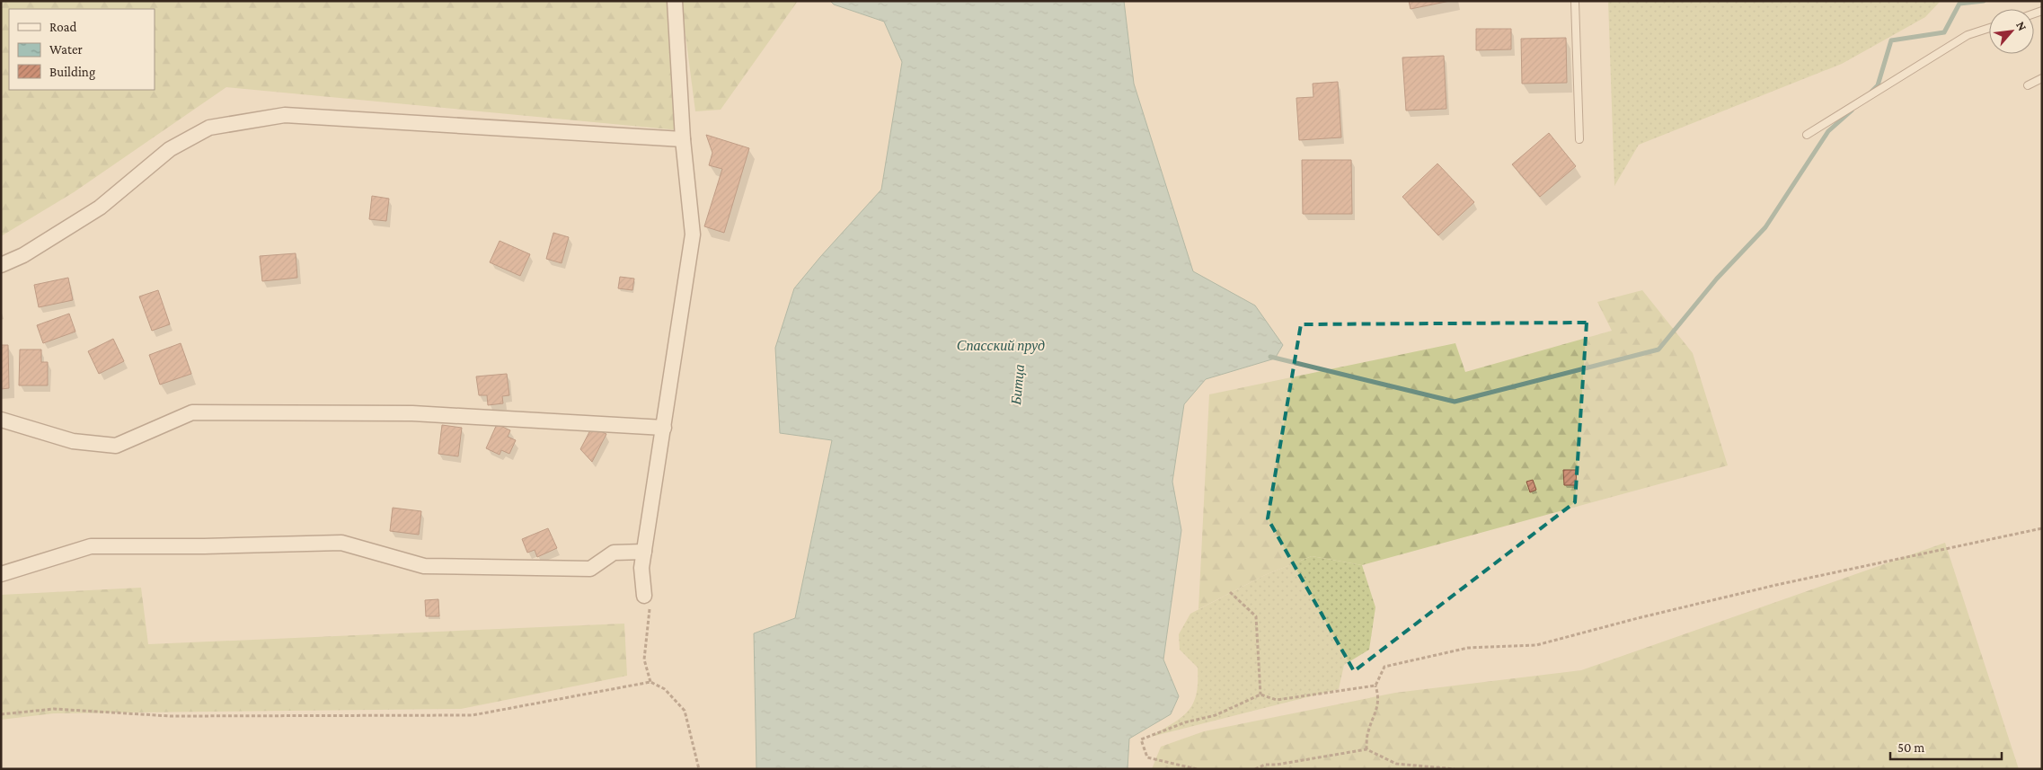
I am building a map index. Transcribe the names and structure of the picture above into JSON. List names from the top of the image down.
{
  "water": ["Спасский пруд", "Битца"],
  "legend": ["Road", "Water", "Building"],
  "scale_bar": "50 m",
  "north": "top right"
}
